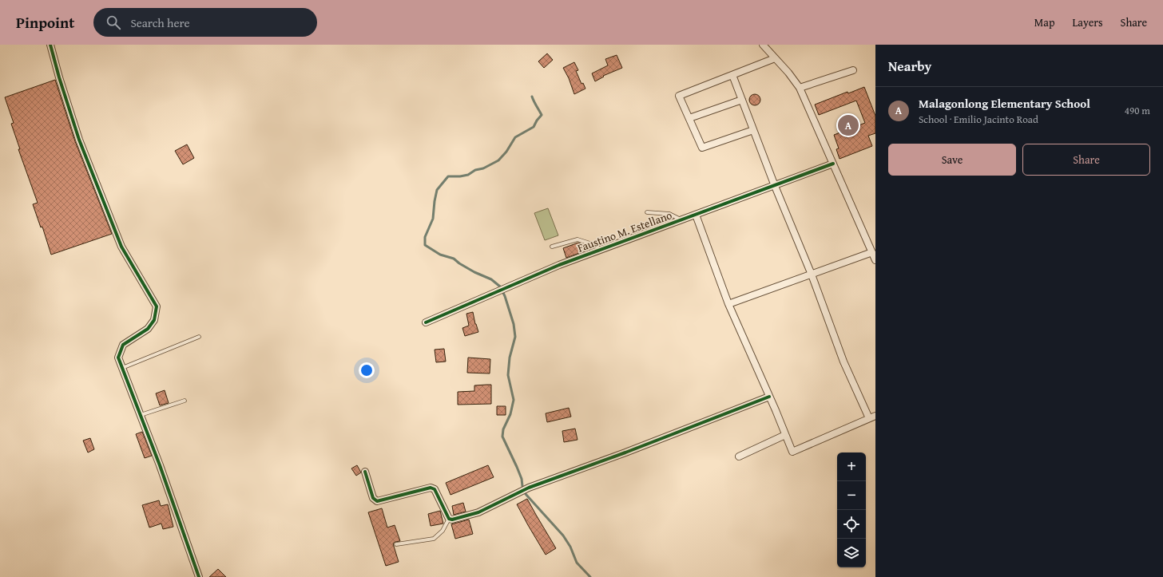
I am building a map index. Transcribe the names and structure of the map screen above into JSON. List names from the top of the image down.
{
  "streets": {
    "street": ["Faustino M. Estellano"]
  },
  "page": {
    "header": "Pinpoint",
    "search": "Search here",
    "nav": ["Map", "Layers", "Share"],
    "heading": "Nearby",
    "list": [
      {
        "mark": "A",
        "name": "Malagonlong Elementary School",
        "note": "School · Emilio Jacinto Road",
        "value": "490 m"
      }
    ],
    "pins": "A",
    "buttons": ["Save", "Share"],
    "map_buttons": ["+", "−"]
  }
}
